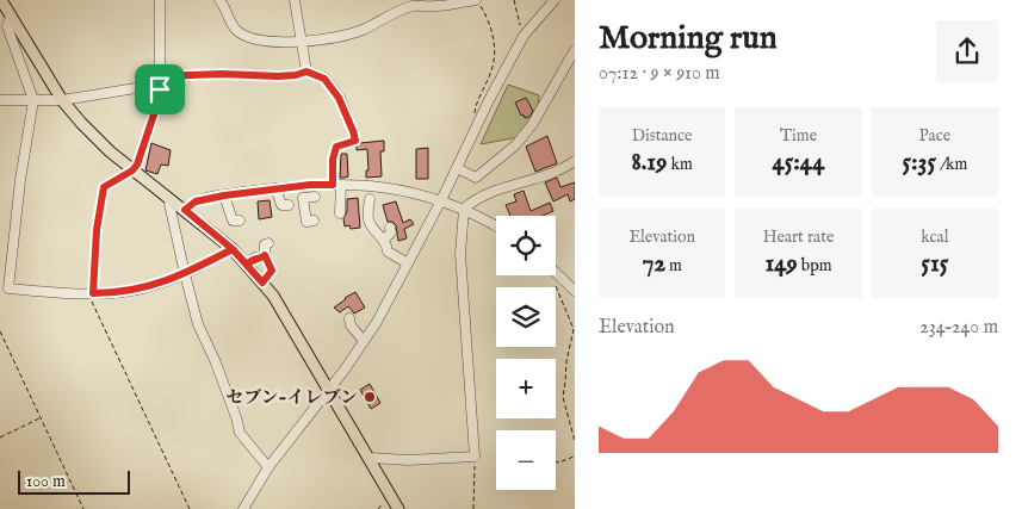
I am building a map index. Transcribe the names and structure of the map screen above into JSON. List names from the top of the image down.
{
  "places": ["セブン-イレブン"],
  "scale_bar": "100 m",
  "page": {
    "heading": ["Morning run", "07:12 · 9 × 910 m"],
    "stats": [
      ["Distance", "8.19 km"],
      ["Time", "45:44"],
      ["Pace", "5:35 /km"],
      ["Elevation", "72 m"],
      ["Heart rate", "149 bpm"],
      ["kcal", "515"]
    ],
    "map_buttons": ["+", "−"],
    "chart": ["Elevation", "234–240 m"],
    "scale": "100 m"
  }
}
